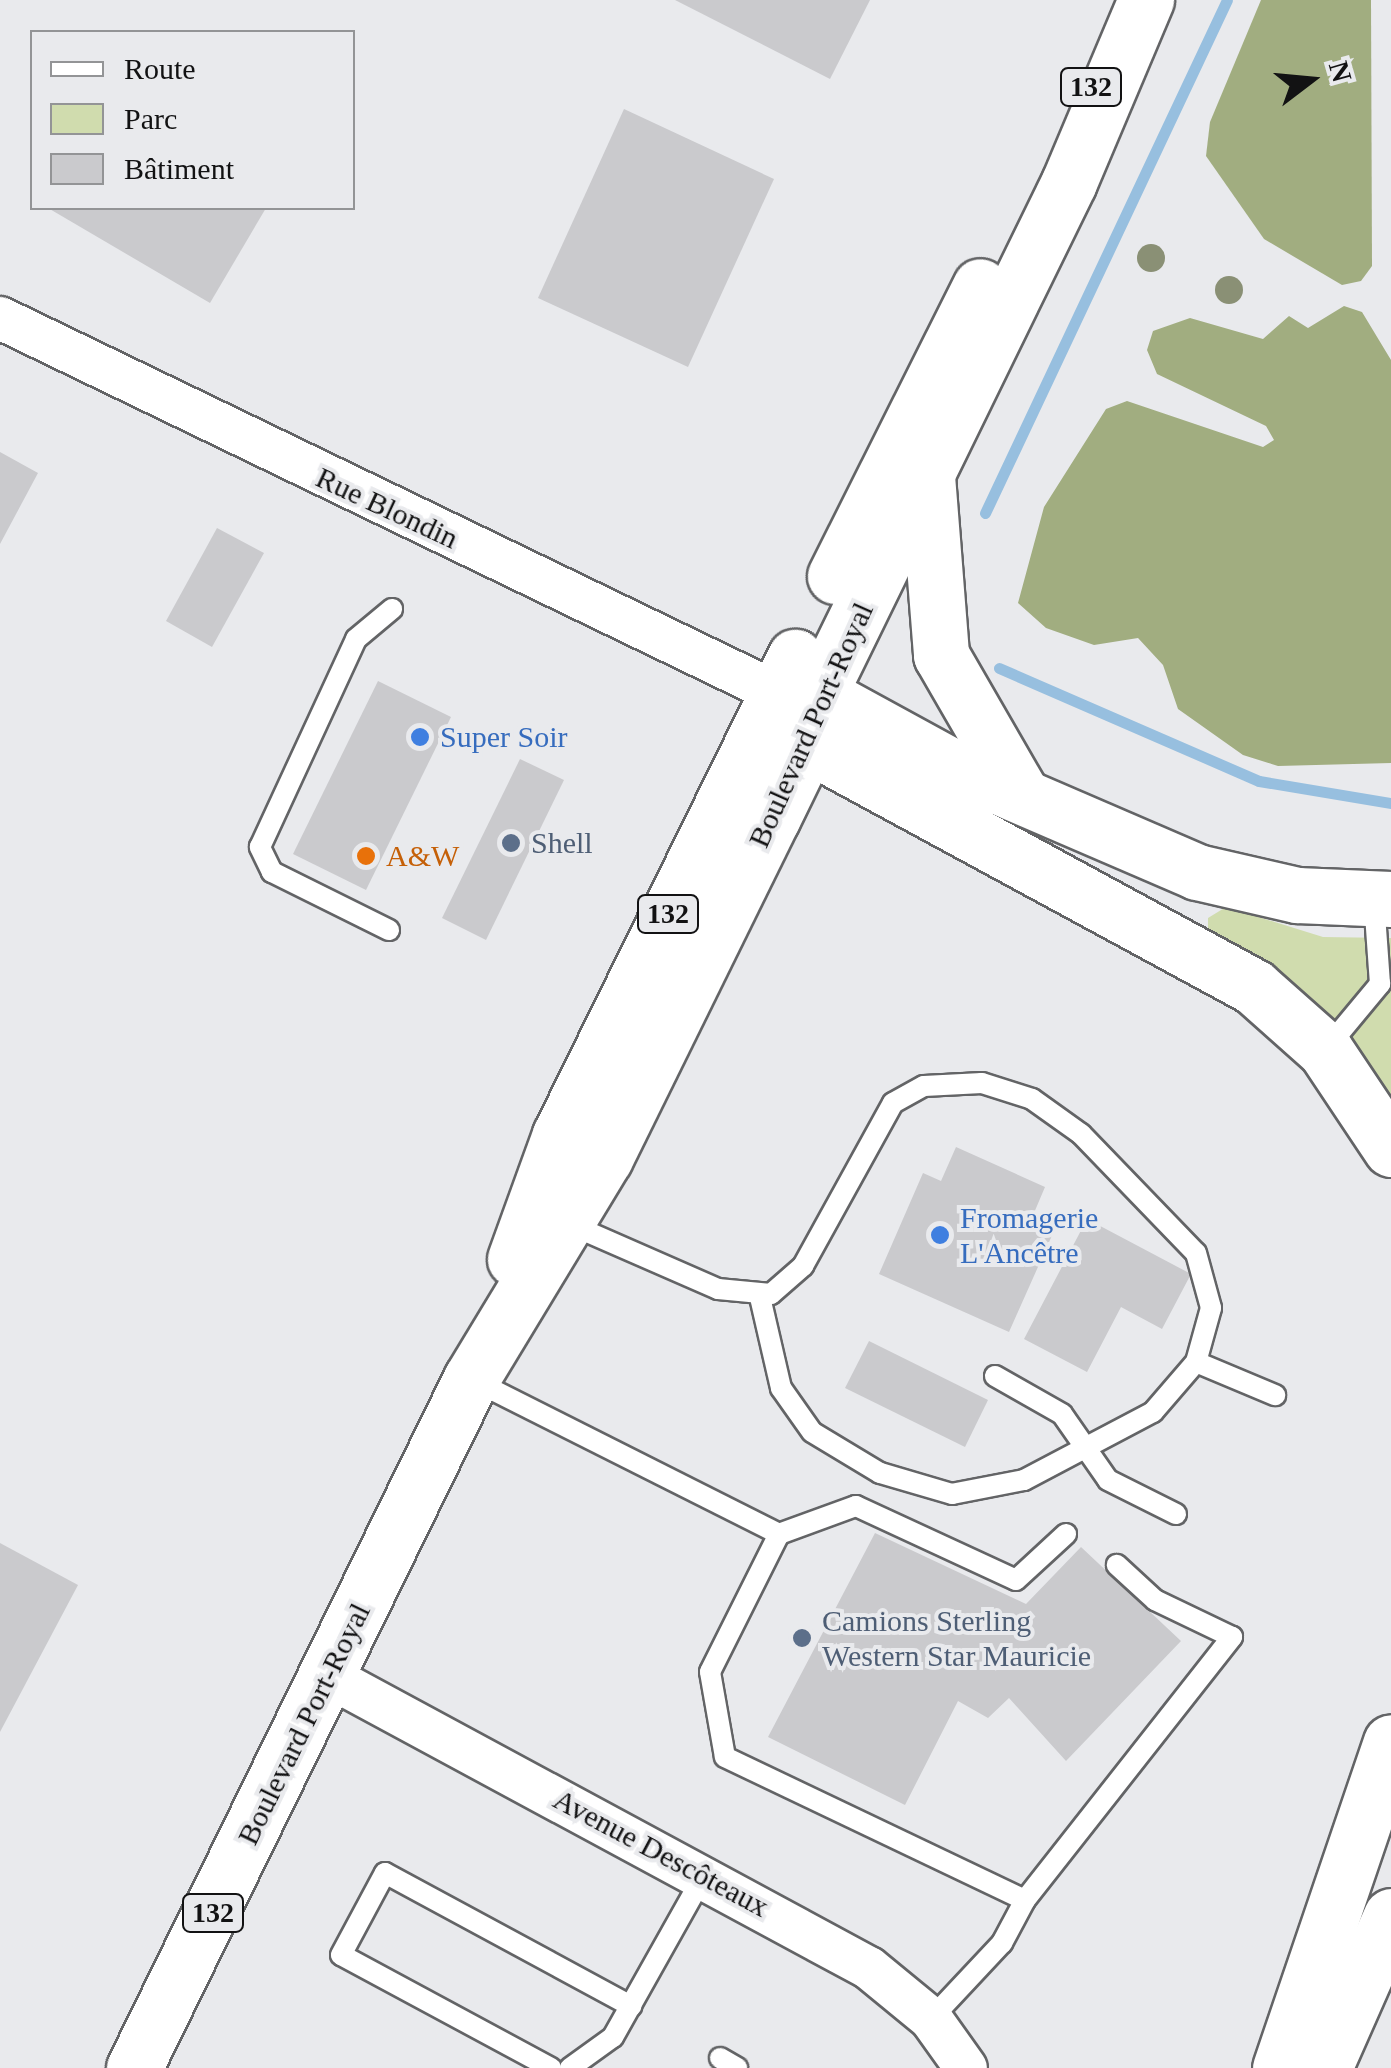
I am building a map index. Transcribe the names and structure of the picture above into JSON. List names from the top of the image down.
{
  "streets": {
    "main road": ["132", "Boulevard Port-Royal"],
    "street": ["Rue Blondin", "Avenue Descôteaux"]
  },
  "crossings": [
    ["Rue Blondin", "Boulevard Port-Royal"],
    ["Boulevard Port-Royal", "Avenue Descôteaux"]
  ],
  "places": [
    "Super Soir",
    "Shell",
    "A&W",
    "Fromagerie L'Ancêtre",
    "Camions Sterling Western Star Mauricie"
  ],
  "legend": ["Route", "Parc", "Bâtiment"],
  "north": "right"
}
